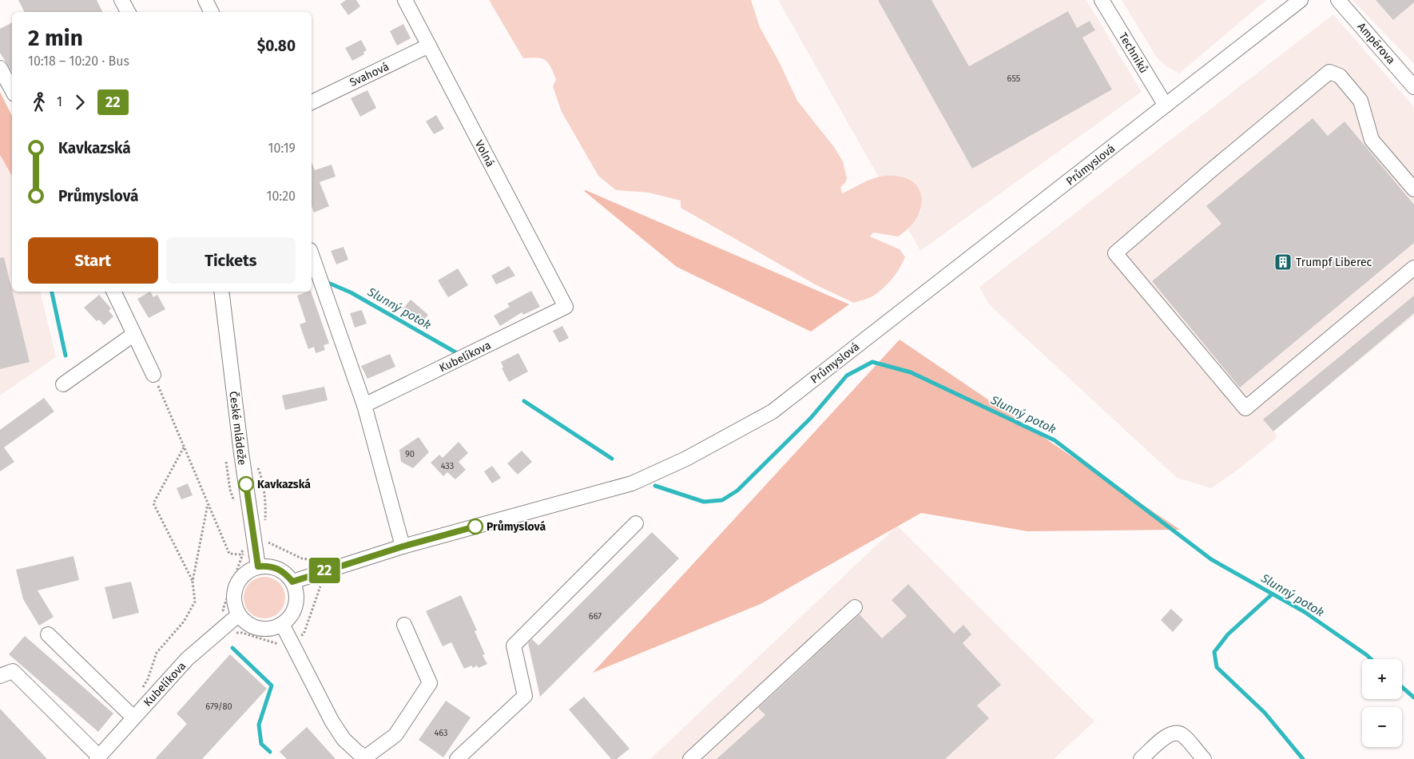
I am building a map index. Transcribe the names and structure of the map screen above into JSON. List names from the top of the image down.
{
  "streets": {
    "street": [
      "Ampérova",
      "Techniků",
      "Svahová",
      "Volná",
      "Průmyslová",
      "Kubelíkova",
      "České mládeže"
    ]
  },
  "crossings": [
    ["Techniků", "Průmyslová"],
    ["Svahová", "Volná"],
    ["Volná", "Kubelíkova"],
    ["Průmyslová", "Kubelíkova"],
    ["Průmyslová", "České mládeže"],
    ["Kubelíkova", "České mládeže"]
  ],
  "water": ["Slunný potok"],
  "places": {
    "building": ["Trumpf Liberec"],
    "other": ["Kavkazská", "Průmyslová"]
  },
  "lines": ["bus line 22"],
  "house_numbers": [
    "655",
    "90",
    "433",
    "667",
    "679/80",
    "463"
  ],
  "page": {
    "on_map": "22",
    "heading": ["2 min", "10:18 – 10:20 · Bus", "$0.80"],
    "legs": ["1", "22"],
    "list": [
      {
        "name": "Kavkazská",
        "value": "10:19"
      },
      {
        "name": "Průmyslová",
        "value": "10:20"
      }
    ],
    "buttons": ["Start", "Tickets"],
    "map_buttons": ["+", "−"]
  }
}
